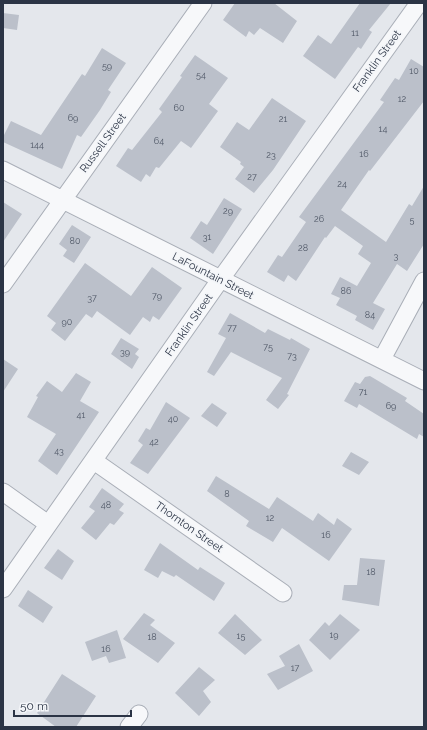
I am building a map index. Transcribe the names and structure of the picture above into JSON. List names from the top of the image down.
{
  "streets": {
    "street": [
      "Franklin Street",
      "Russell Street",
      "LaFountain Street",
      "Thornton Street"
    ]
  },
  "crossings": [
    ["Franklin Street", "LaFountain Street"],
    ["Franklin Street", "Thornton Street"],
    ["Russell Street", "LaFountain Street"]
  ],
  "house_numbers": [
    "11",
    "59",
    "10",
    "54",
    "12",
    "60",
    "69",
    "21",
    "14",
    "64",
    "144",
    "16",
    "23",
    "27",
    "24",
    "29",
    "26",
    "5",
    "31",
    "80",
    "28",
    "3",
    "86",
    "79",
    "37",
    "84",
    "90",
    "77",
    "75",
    "39",
    "73",
    "71",
    "69",
    "41",
    "40",
    "42",
    "43",
    "8",
    "48",
    "12",
    "16",
    "18",
    "19",
    "15",
    "18",
    "16",
    "17"
  ],
  "scale_bar": "50 m"
}
